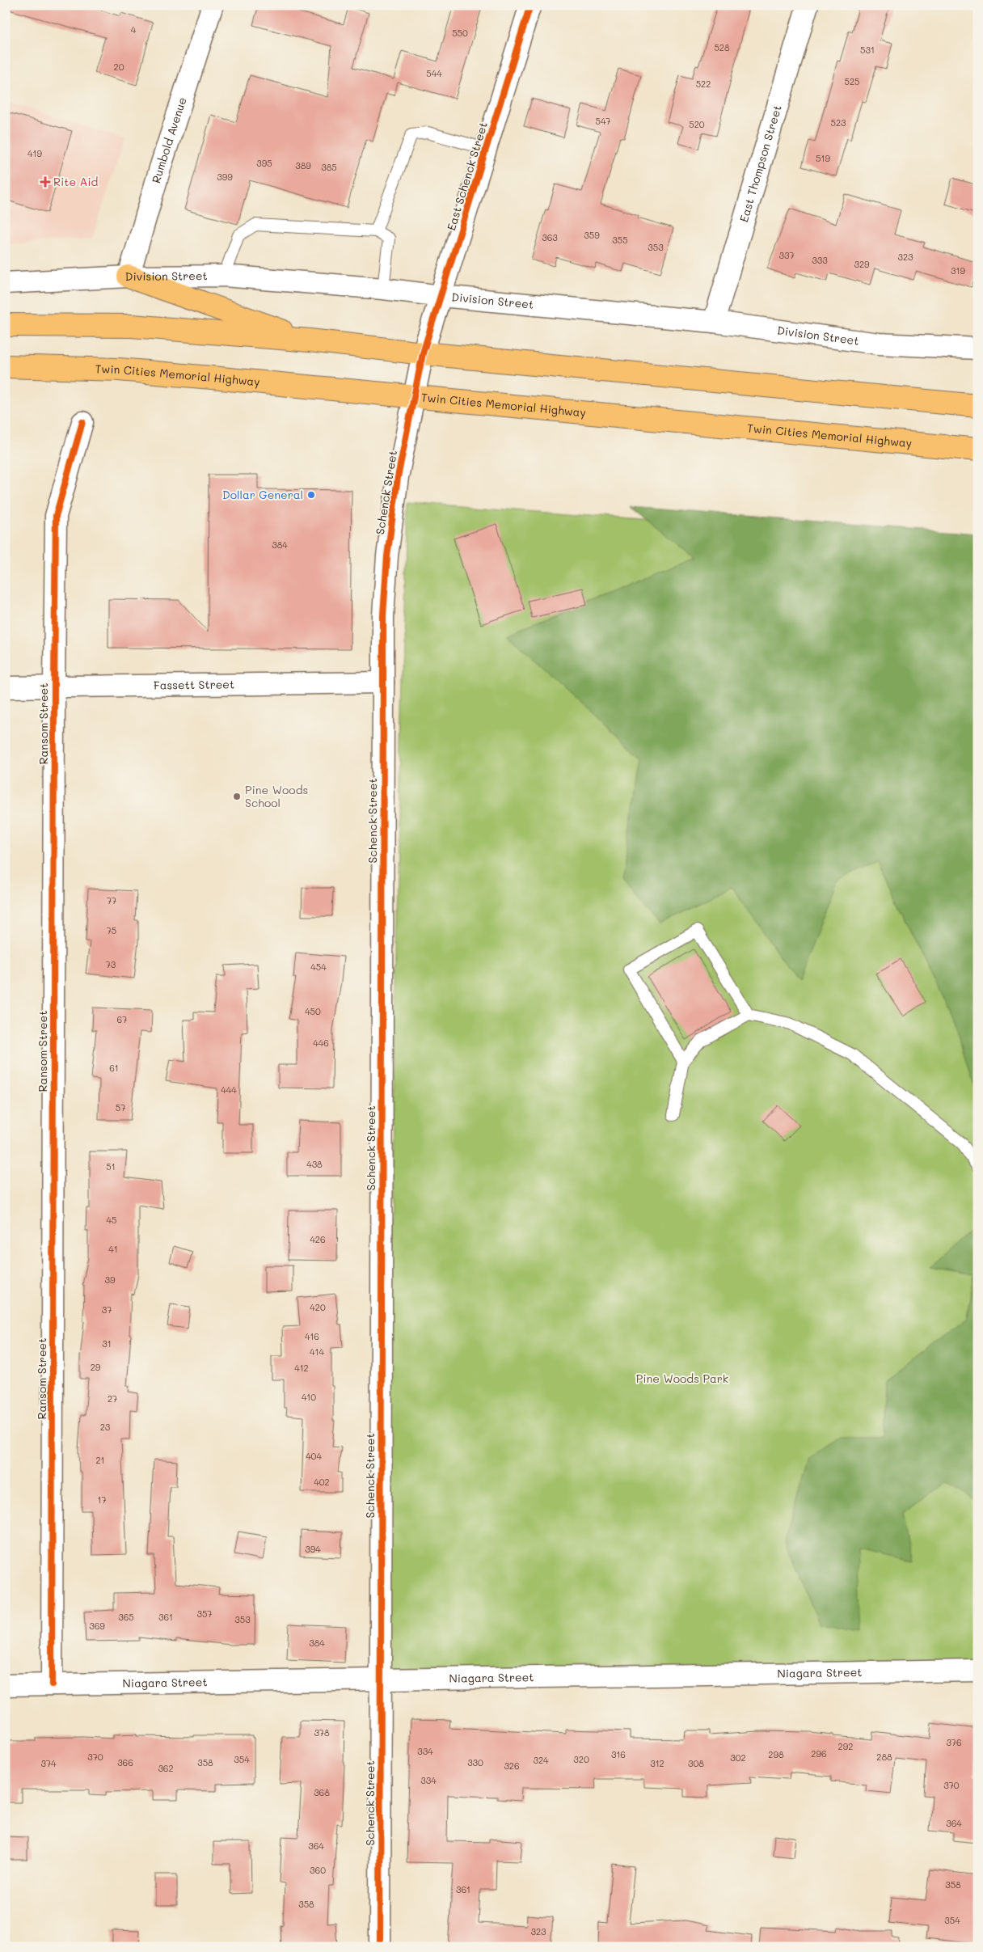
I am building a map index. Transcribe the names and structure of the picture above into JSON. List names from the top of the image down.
{
  "streets": {
    "main road": ["Twin Cities Memorial Highway"],
    "street": [
      "Rumbold Avenue",
      "East Thompson Street",
      "East Schenck Street",
      "Division Street",
      "Schenck Street",
      "Fassett Street",
      "Ransom Street",
      "Niagara Street"
    ]
  },
  "crossings": [
    ["Rumbold Avenue", "Division Street"],
    ["East Thompson Street", "Division Street"],
    ["East Schenck Street", "Division Street"],
    ["East Schenck Street", "Schenck Street"],
    ["Twin Cities Memorial Highway", "Schenck Street"],
    ["Schenck Street", "Fassett Street"],
    ["Schenck Street", "Niagara Street"],
    ["Fassett Street", "Ransom Street"],
    ["Ransom Street", "Niagara Street"]
  ],
  "parks": ["Pine Woods Park"],
  "places": {
    "health": ["Rite Aid"],
    "other": ["Dollar General", "Pine Woods School"]
  },
  "house_numbers": [
    "4",
    "550",
    "528",
    "531",
    "20",
    "544",
    "525",
    "522",
    "547",
    "523",
    "520",
    "419",
    "519",
    "395",
    "389",
    "385",
    "399",
    "359",
    "363",
    "355",
    "353",
    "337",
    "323",
    "333",
    "329",
    "319",
    "384",
    "77",
    "75",
    "73",
    "454",
    "450",
    "67",
    "446",
    "61",
    "444",
    "57",
    "438",
    "51",
    "45",
    "426",
    "41",
    "39",
    "420",
    "37",
    "416",
    "31",
    "414",
    "29",
    "412",
    "410",
    "27",
    "23",
    "404",
    "21",
    "402",
    "17",
    "394",
    "357",
    "365",
    "361",
    "353",
    "369",
    "384",
    "378",
    "376",
    "292",
    "334",
    "296",
    "316",
    "298",
    "370",
    "288",
    "302",
    "354",
    "320",
    "324",
    "366",
    "358",
    "330",
    "374",
    "312",
    "308",
    "326",
    "362",
    "334",
    "370",
    "368",
    "364",
    "364",
    "360",
    "358",
    "361",
    "358",
    "354",
    "323"
  ]
}
